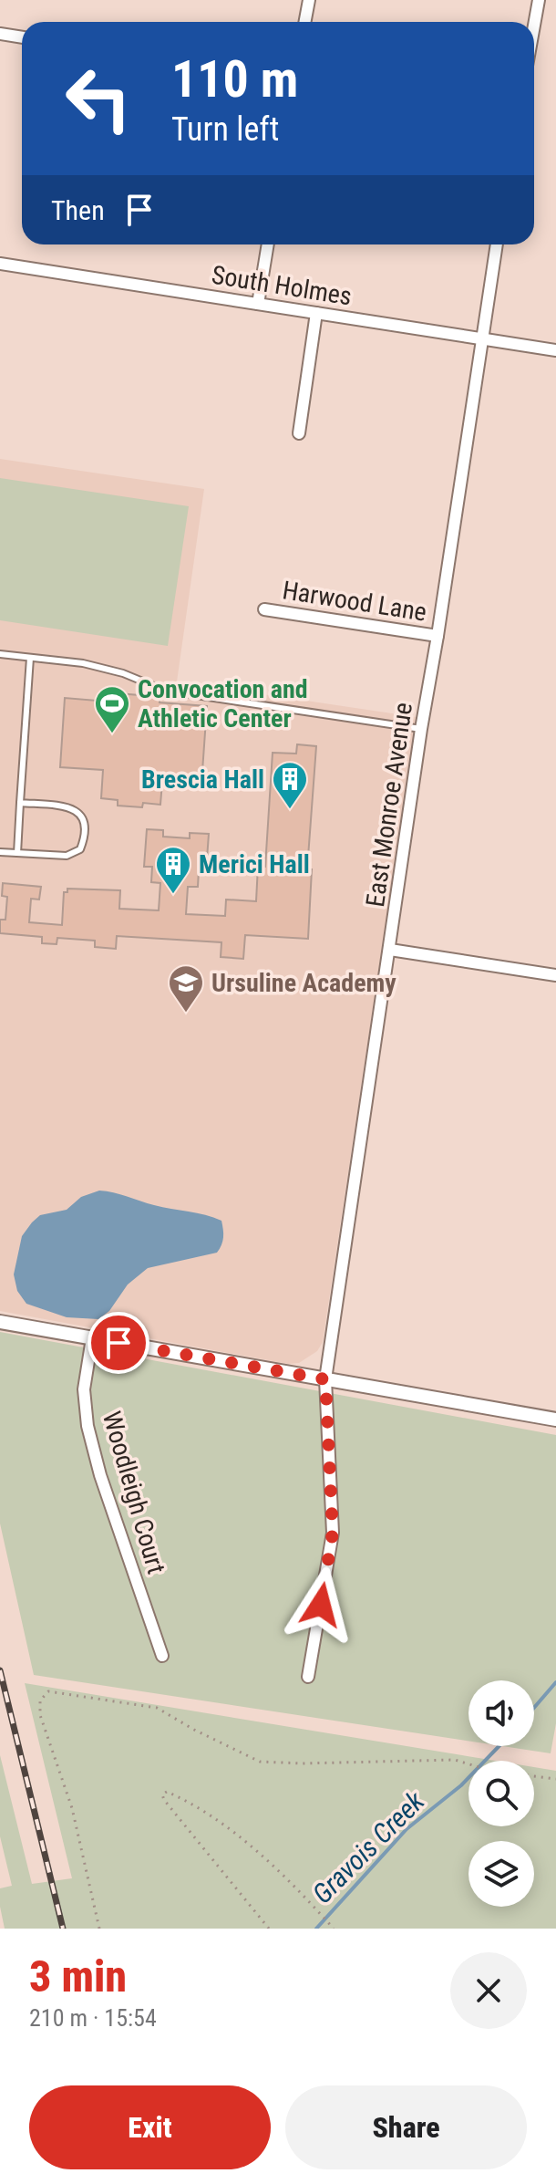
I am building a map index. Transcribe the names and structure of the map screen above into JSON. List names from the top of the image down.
{
  "streets": {
    "street": [
      "South Holmes",
      "Harwood Lane",
      "East Monroe Avenue",
      "Woodleigh Court"
    ]
  },
  "crossings": [
    ["South Holmes", "East Monroe Avenue"],
    ["Harwood Lane", "East Monroe Avenue"]
  ],
  "water": ["Gravois Creek"],
  "places": {
    "sports": ["Convocation and Athletic Center"],
    "building": ["Brescia Hall", "Merici Hall"],
    "school or university": ["Ursuline Academy"]
  },
  "page": {
    "turn": ["110 m", "Turn left"],
    "then": "Then",
    "heading": ["3 min", "210 m · 15:54"],
    "buttons": ["Exit", "Share"]
  }
}
